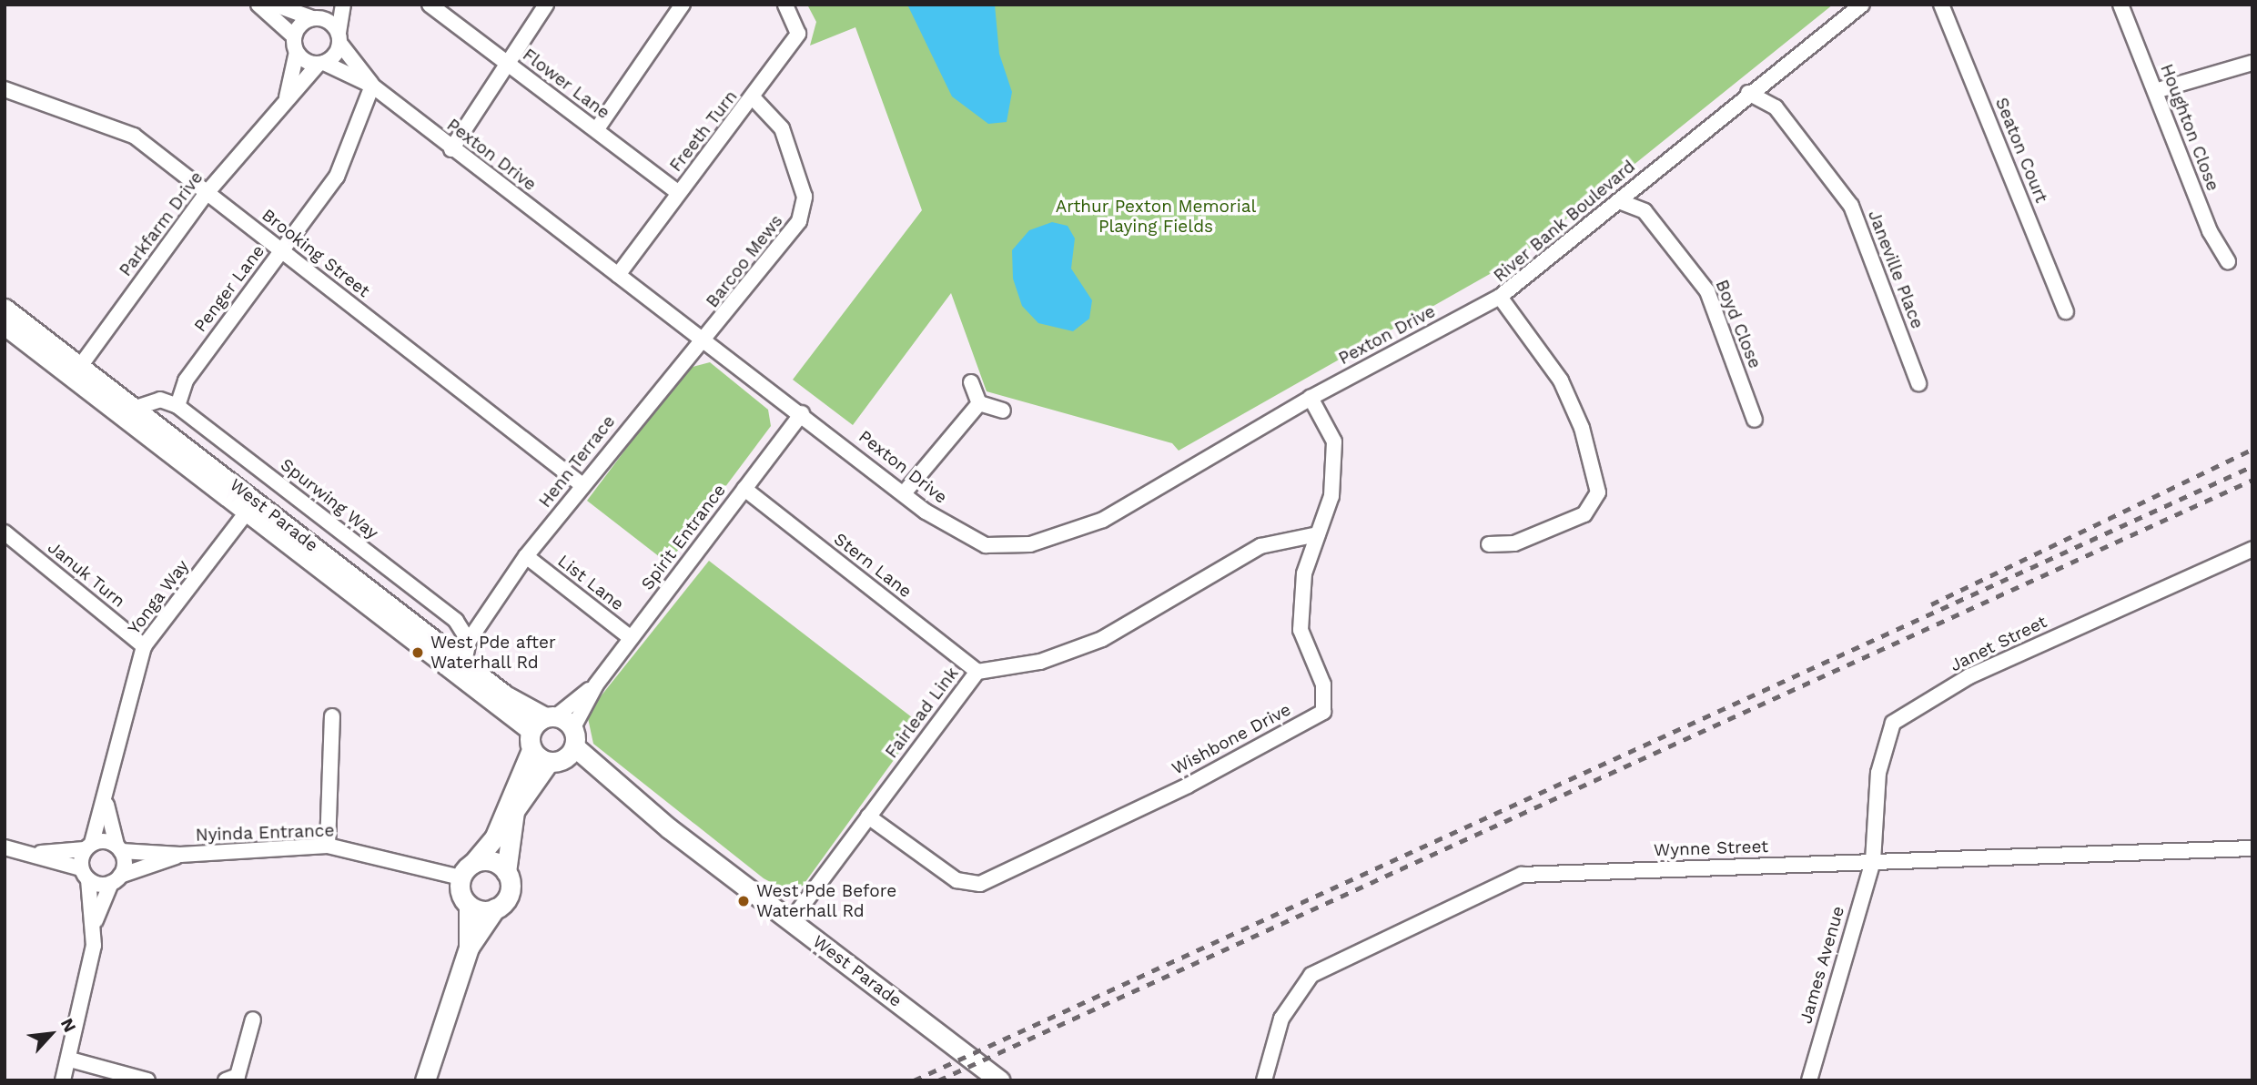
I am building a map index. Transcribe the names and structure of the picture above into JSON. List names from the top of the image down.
{
  "streets": {
    "street": [
      "Flower Lane",
      "Houghton Close",
      "Freeth Turn",
      "Seaton Court",
      "Pexton Drive",
      "River Bank Boulevard",
      "Parkfarm Drive",
      "Brooking Street",
      "Barcoo Mews",
      "Janeville Place",
      "Penger Lane",
      "Boyd Close",
      "Henn Terrace",
      "Spurwing Way",
      "West Parade",
      "Spirit Entrance",
      "Stern Lane",
      "Januk Turn",
      "List Lane",
      "Yonga Way",
      "Janet Street",
      "Fairlead Link",
      "Wishbone Drive",
      "Nyinda Entrance",
      "Wynne Street",
      "James Avenue"
    ]
  },
  "crossings": [
    ["Flower Lane", "Freeth Turn"],
    ["Freeth Turn", "Pexton Drive"],
    ["Freeth Turn", "Barcoo Mews"],
    ["Pexton Drive", "River Bank Boulevard"],
    ["Pexton Drive", "Parkfarm Drive"],
    ["Pexton Drive", "Barcoo Mews"],
    ["Pexton Drive", "Penger Lane"],
    ["Pexton Drive", "Henn Terrace"],
    ["Pexton Drive", "Spirit Entrance"],
    ["Pexton Drive", "Wishbone Drive"],
    ["River Bank Boulevard", "Janeville Place"],
    ["River Bank Boulevard", "Boyd Close"],
    ["Parkfarm Drive", "Brooking Street"],
    ["Parkfarm Drive", "West Parade"],
    ["Brooking Street", "Penger Lane"],
    ["Brooking Street", "Henn Terrace"],
    ["Barcoo Mews", "Henn Terrace"],
    ["Penger Lane", "Spurwing Way"],
    ["Henn Terrace", "Spurwing Way"],
    ["Henn Terrace", "List Lane"],
    ["West Parade", "Spirit Entrance"],
    ["West Parade", "Yonga Way"],
    ["West Parade", "Fairlead Link"],
    ["Spirit Entrance", "Stern Lane"],
    ["Spirit Entrance", "List Lane"],
    ["Stern Lane", "Fairlead Link"],
    ["Januk Turn", "Yonga Way"],
    ["Yonga Way", "Nyinda Entrance"],
    ["Janet Street", "Wynne Street"],
    ["Janet Street", "James Avenue"],
    ["Fairlead Link", "Wishbone Drive"],
    ["Wynne Street", "James Avenue"]
  ],
  "parks": ["Arthur Pexton Memorial Playing Fields"],
  "places": ["West Pde after Waterhall Rd", "West Pde Before Waterhall Rd"],
  "north": "top right"
}
